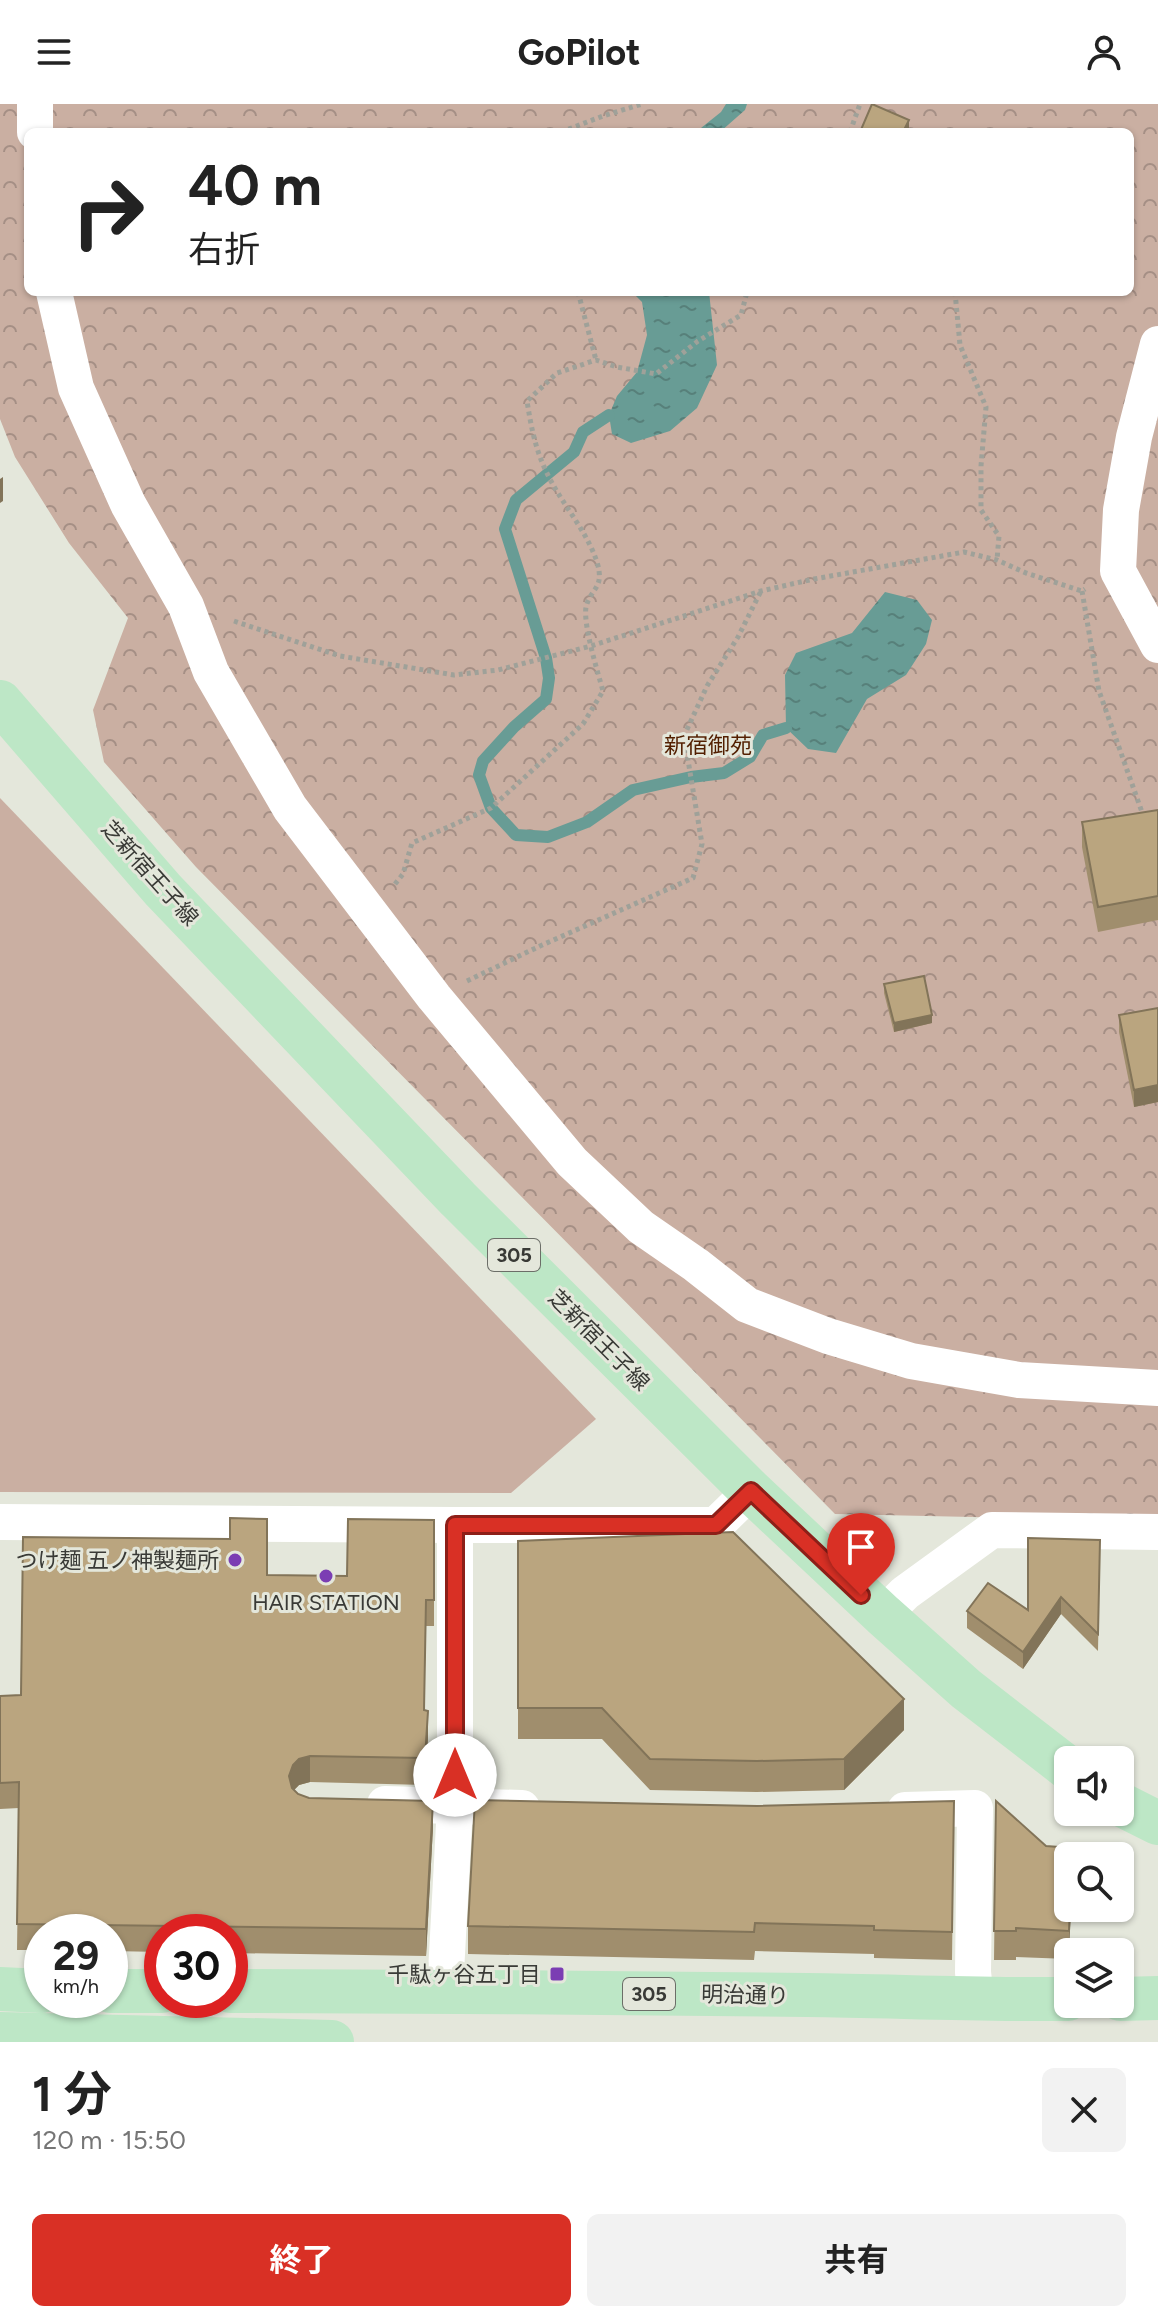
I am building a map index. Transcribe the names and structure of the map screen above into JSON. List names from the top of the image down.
{
  "streets": {
    "main road": ["芝新宿王子線", "305", "明治通り"]
  },
  "parks": ["新宿御苑"],
  "places": {
    "other": ["つけ麺 五ノ神製麺所", "HAIR STATION"],
    "transit": ["千駄ヶ谷五丁目"]
  },
  "page": {
    "header": "GoPilot",
    "turn": ["40 m", "右折"],
    "speed": "29 km/h",
    "limit": "30",
    "heading": ["1 分", "120 m · 15:50"],
    "buttons": ["終了", "共有"]
  }
}
